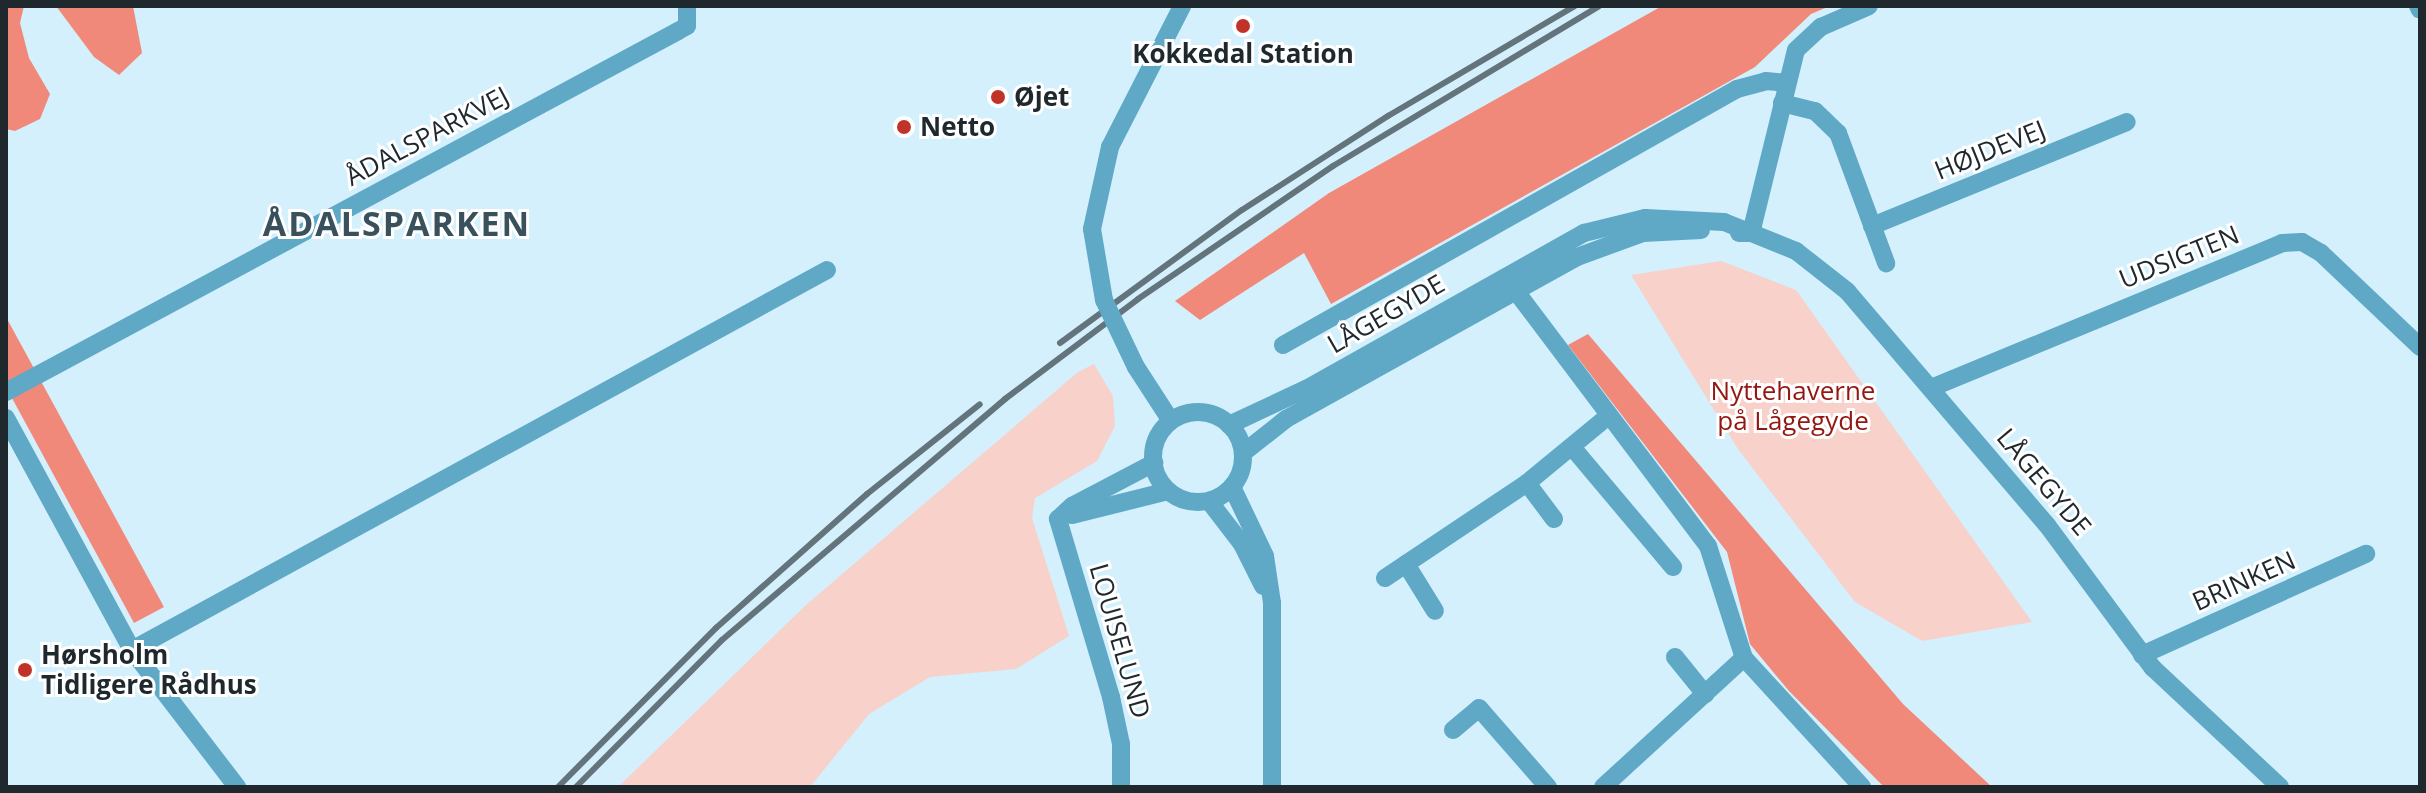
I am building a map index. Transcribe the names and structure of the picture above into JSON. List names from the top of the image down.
{
  "streets": {
    "street": [
      "ÅDALSPARKVEJ",
      "HØJDEVEJ",
      "UDSIGTEN",
      "LÅGEGYDE",
      "BRINKEN",
      "LOUISELUND"
    ]
  },
  "crossings": [
    ["UDSIGTEN", "LÅGEGYDE"],
    ["LÅGEGYDE", "BRINKEN"]
  ],
  "districts": ["ÅDALSPARKEN"],
  "parks": ["Nyttehaverne på Lågegyde"],
  "places": [
    "Kokkedal Station",
    "Øjet",
    "Netto",
    "Hørsholm Tidligere Rådhus"
  ]
}
